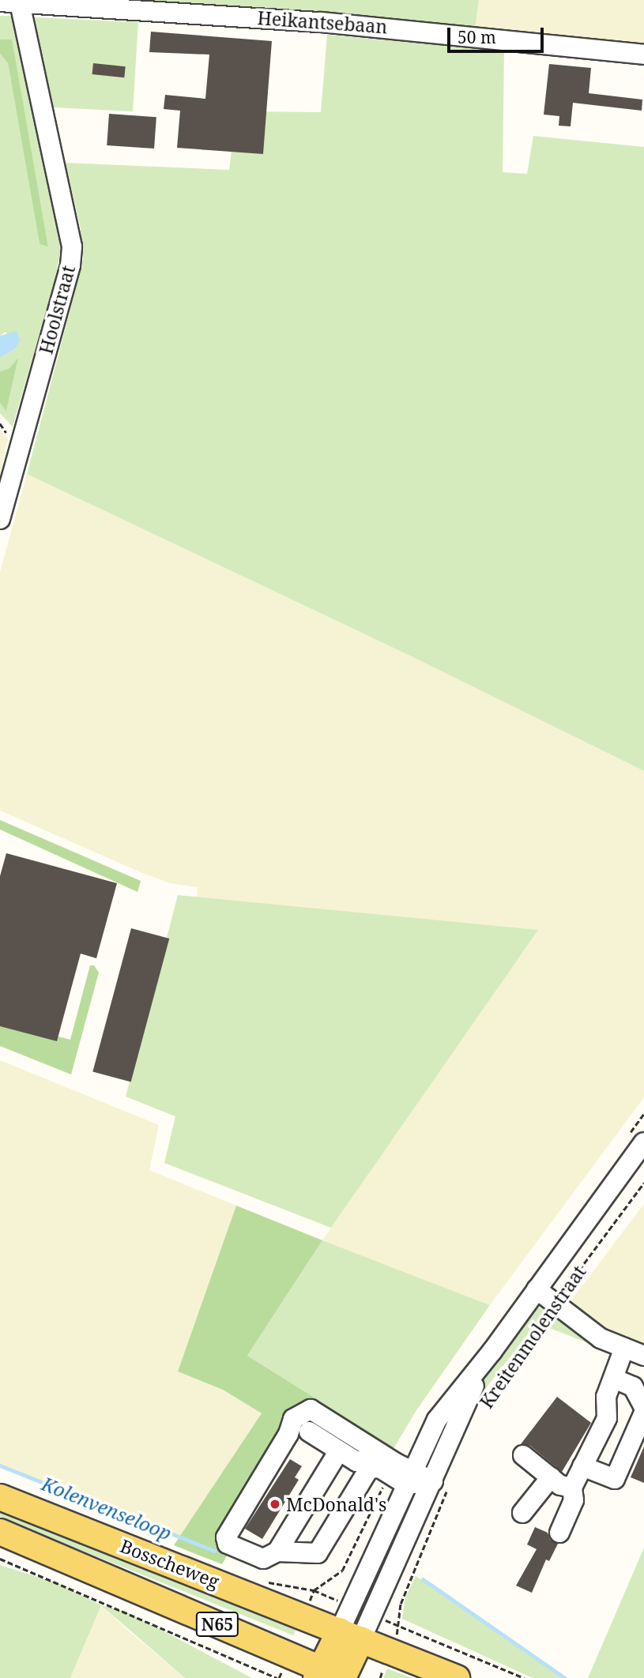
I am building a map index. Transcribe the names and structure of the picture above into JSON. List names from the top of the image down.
{
  "streets": {
    "main road": ["Bosscheweg", "N65"],
    "street": ["Heikantsebaan", "Hoolstraat", "Kreitenmolenstraat"]
  },
  "crossings": [
    ["Heikantsebaan", "Hoolstraat"],
    ["Kreitenmolenstraat", "Bosscheweg"],
    ["Kreitenmolenstraat", "N65"],
    ["Bosscheweg", "N65"]
  ],
  "water": ["Kolenvenseloop"],
  "places": ["McDonald's"],
  "scale_bar": "50 m"
}
